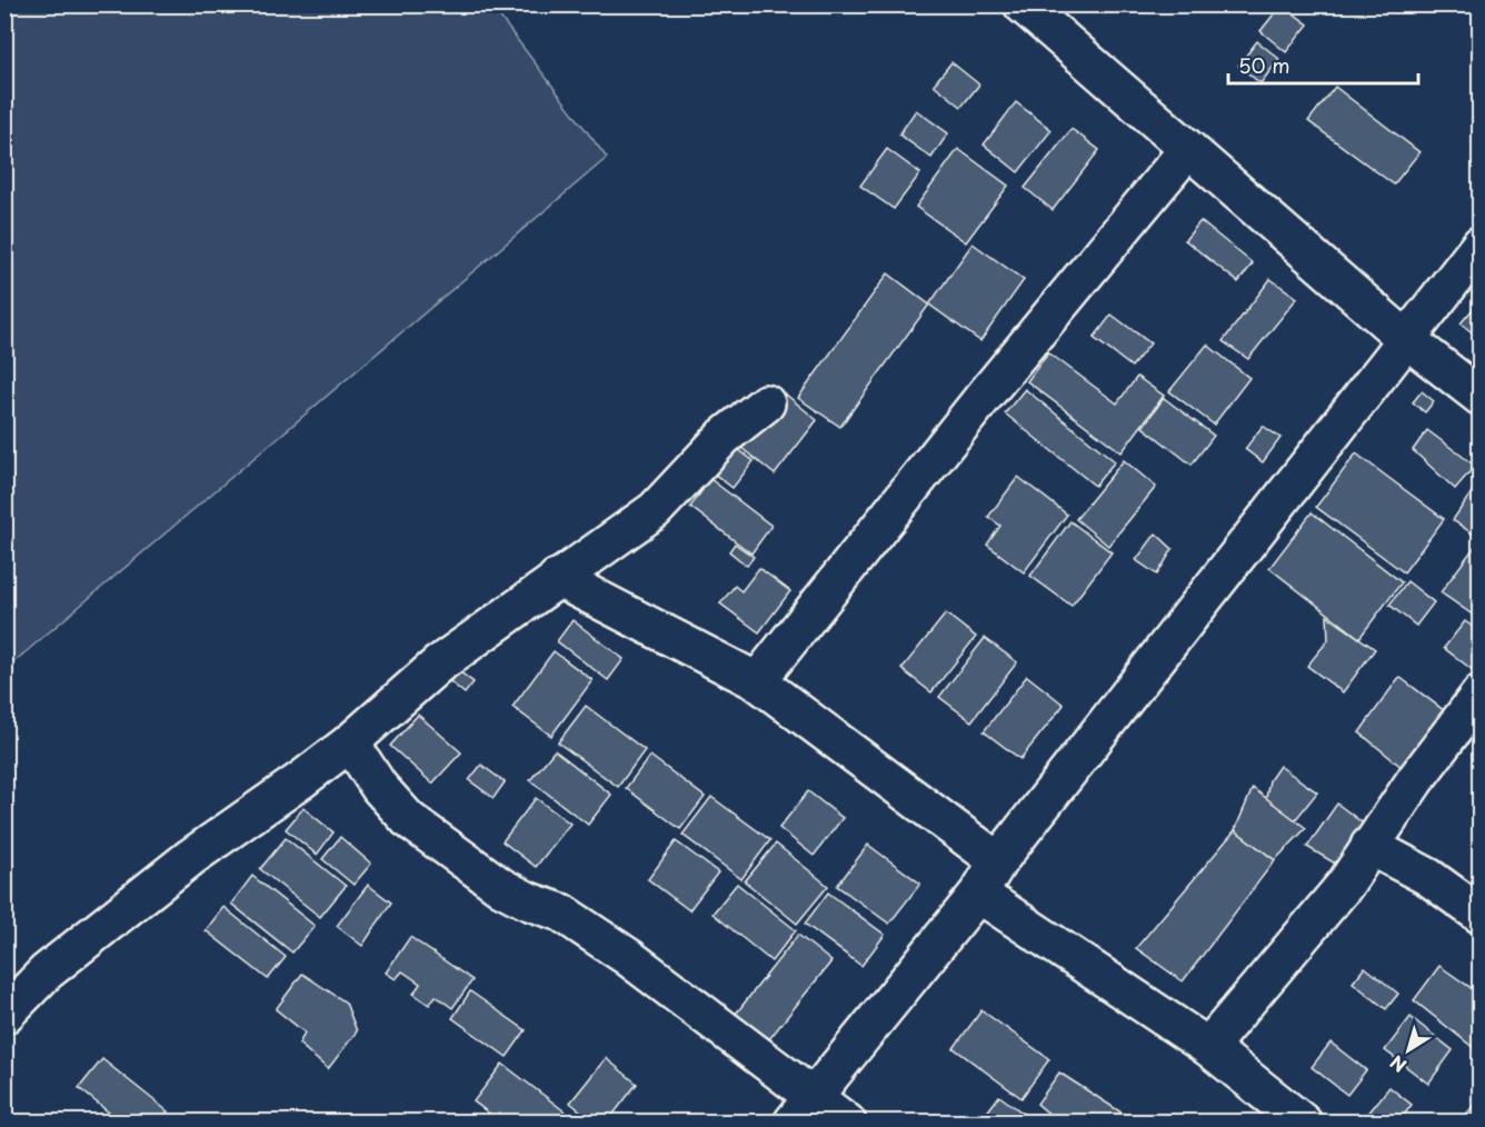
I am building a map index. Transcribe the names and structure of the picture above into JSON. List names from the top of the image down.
{
  "scale_bar": "50 m",
  "north": "bottom left"
}
